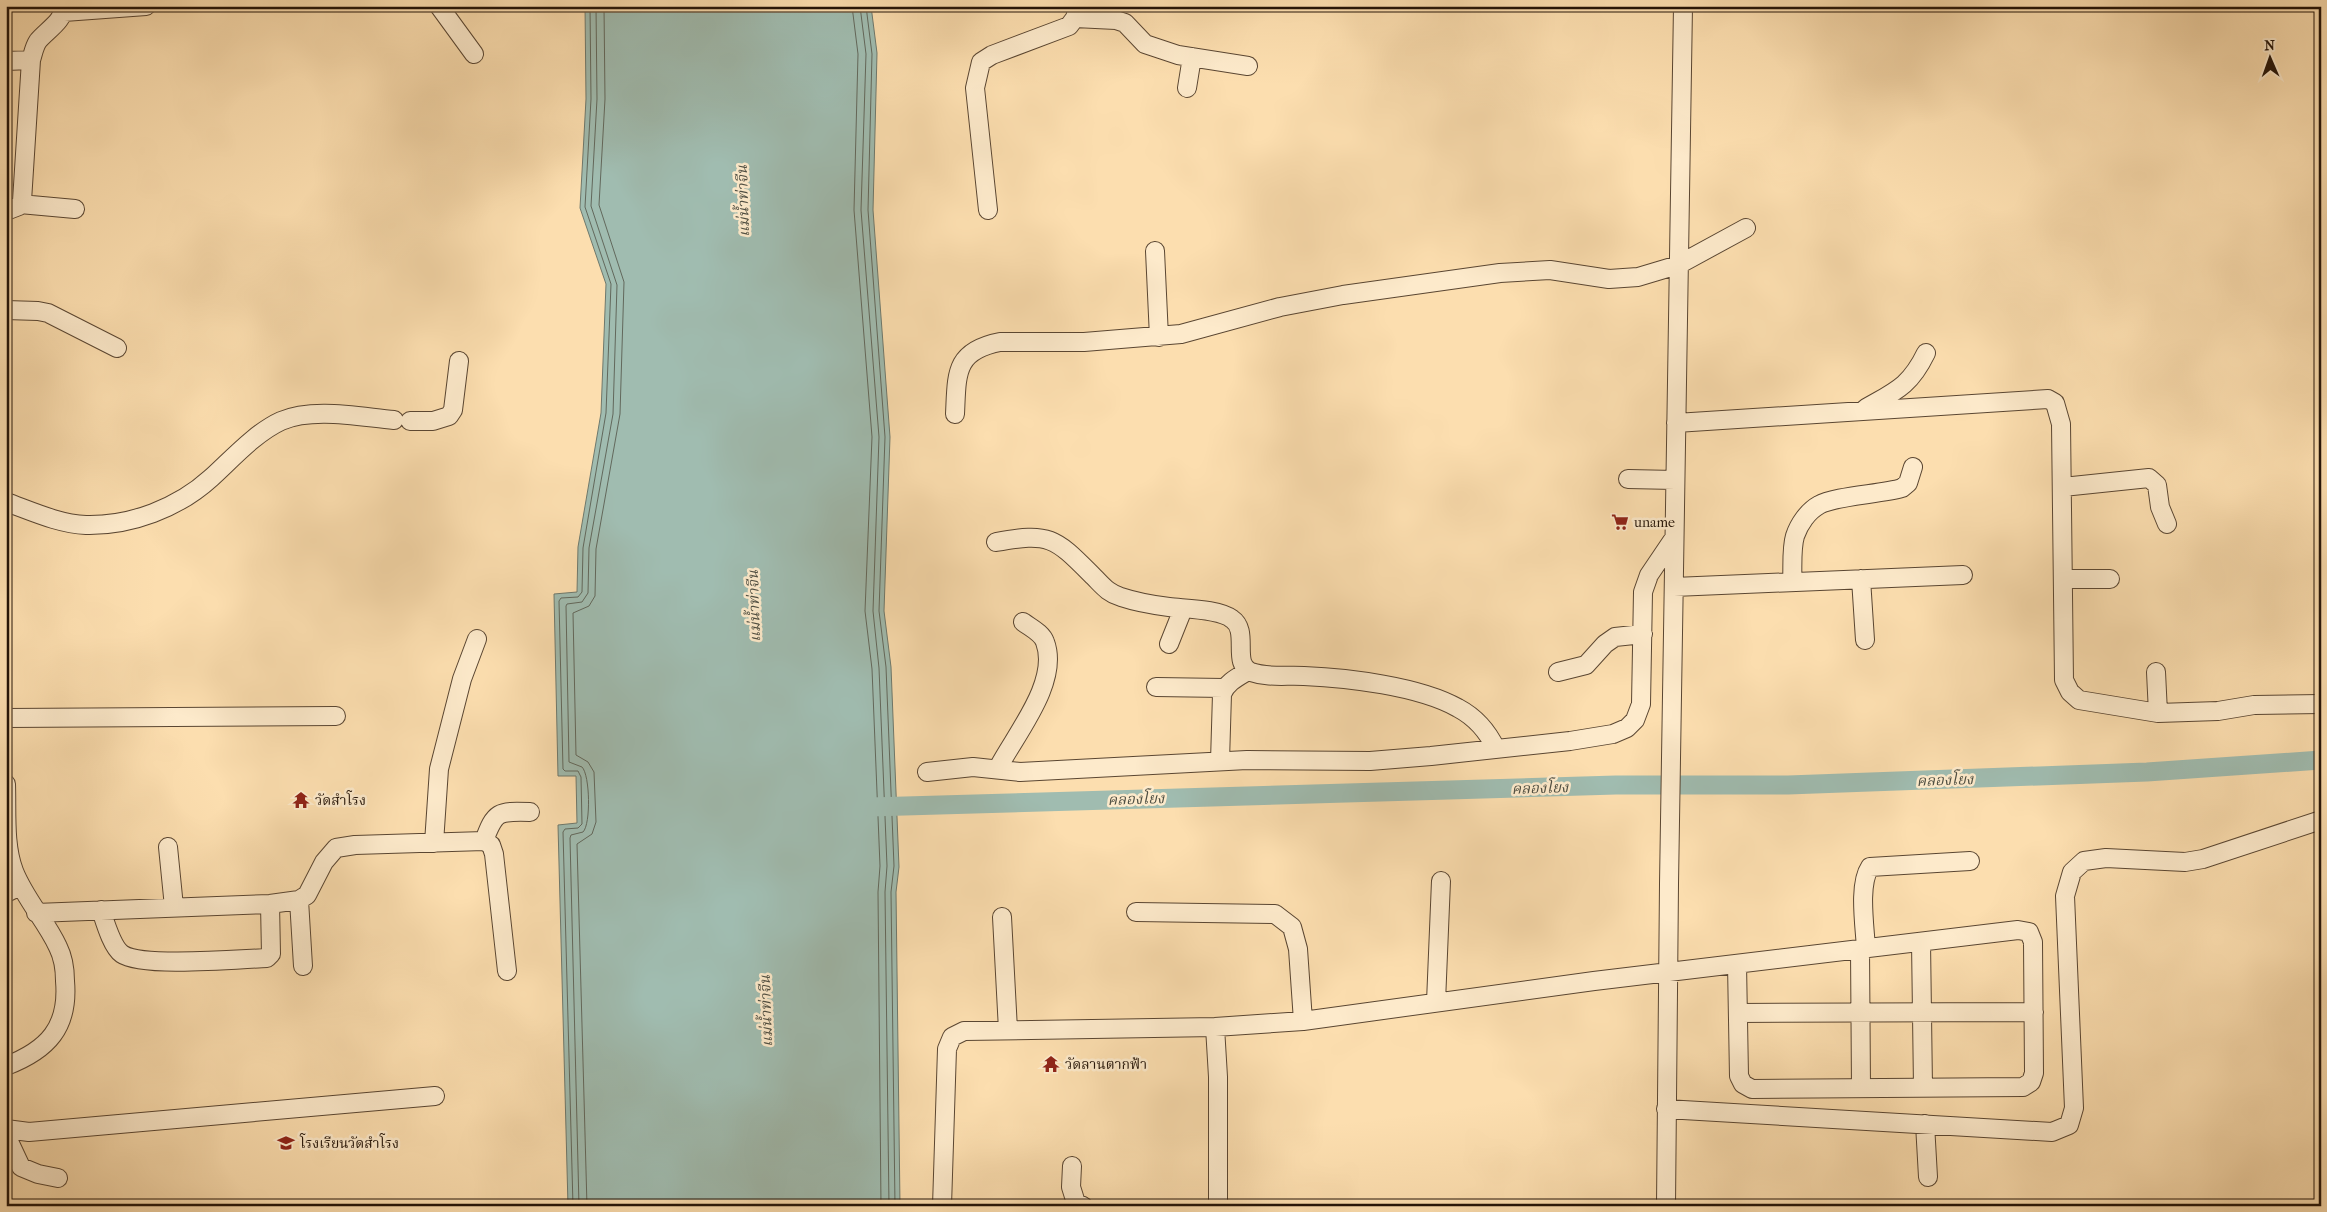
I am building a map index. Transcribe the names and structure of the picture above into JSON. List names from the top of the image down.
{
  "water": ["แม่น้ำท่าจีน", "คลองโยง"],
  "places": {
    "supermarket": ["uname"],
    "temple": ["วัดสำโรง", "วัดลานตากฟ้า"],
    "school or university": ["โรงเรียนวัดสำโรง"]
  },
  "north": "top"
}
